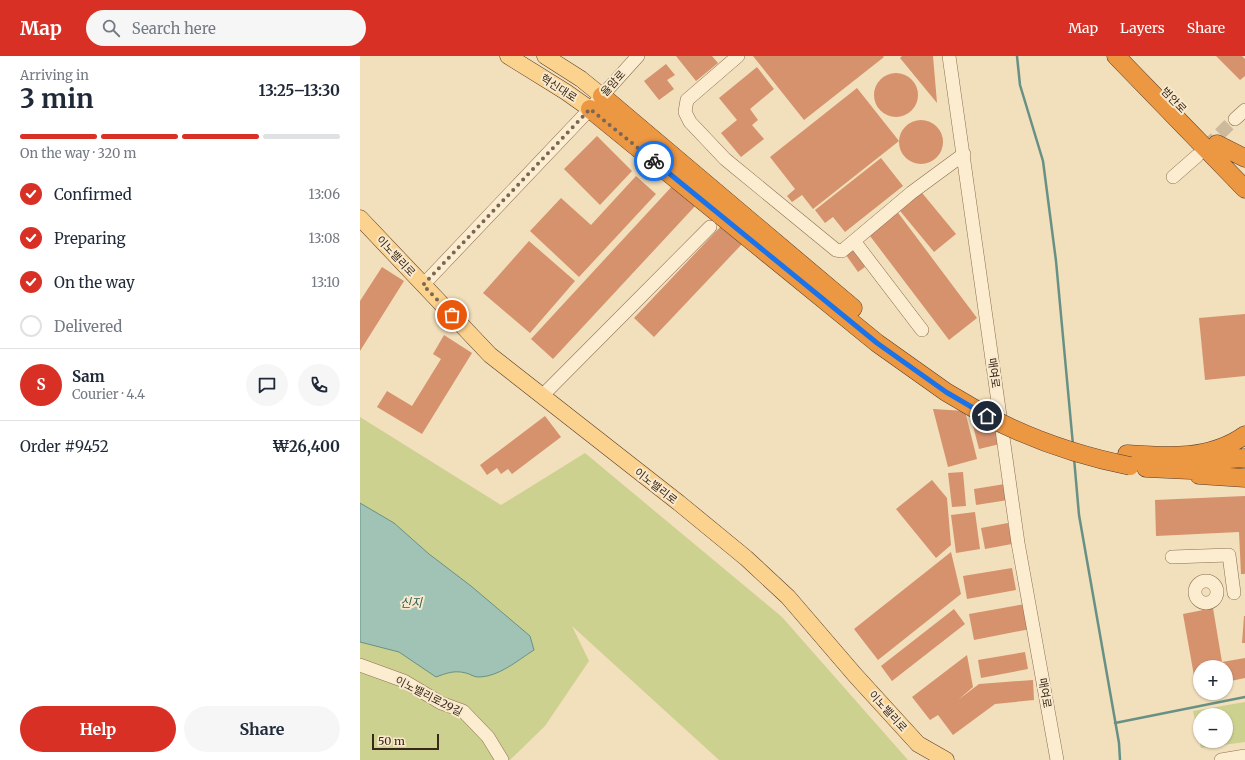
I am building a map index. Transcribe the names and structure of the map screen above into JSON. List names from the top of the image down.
{
  "streets": {
    "highway": ["혁신대로", "범안로"],
    "main road": ["이노밸리로"],
    "street": ["율암로", "매여로", "이노밸리로29길"]
  },
  "crossings": [
    ["율암로", "혁신대로"],
    ["율암로", "이노밸리로"]
  ],
  "water": ["신지"],
  "scale_bar": "50 m",
  "page": {
    "header": "Map",
    "search": "Search here",
    "nav": ["Map", "Layers", "Share"],
    "heading": ["3 min", "Arriving in", "13:25–13:30"],
    "panel": [
      "Sam",
      "Courier · 4.4",
      "Order #9452",
      "₩26,400"
    ],
    "bar": "On the way · 320 m",
    "list": [
      ["Confirmed", "13:06"],
      ["Preparing", "13:08"],
      ["On the way", "13:10"],
      "Delivered"
    ],
    "round": "S",
    "map_buttons": ["+", "−"],
    "buttons": ["Help", "Share"],
    "scale": "50 m"
  }
}
